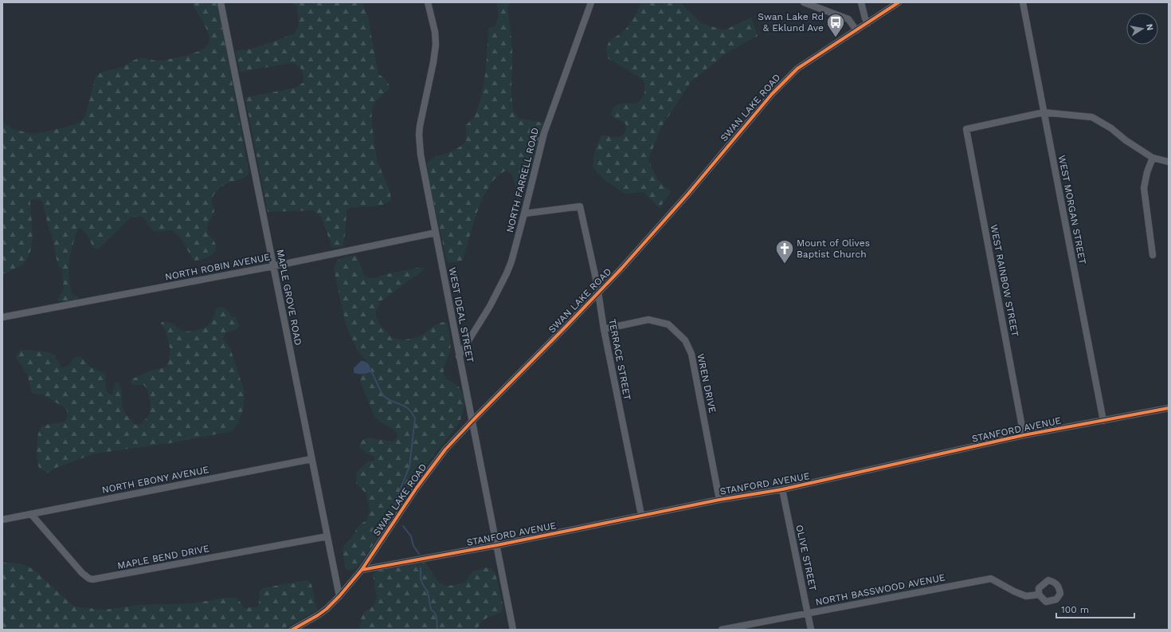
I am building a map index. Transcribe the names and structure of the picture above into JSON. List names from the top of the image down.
{
  "streets": {
    "street": [
      "SWAN LAKE ROAD",
      "NORTH FARRELL ROAD",
      "WEST MORGAN STREET",
      "NORTH ROBIN AVENUE",
      "WEST RAINBOW STREET",
      "MAPLE GROVE ROAD",
      "WEST IDEAL STREET",
      "TERRACE STREET",
      "WREN DRIVE",
      "STANFORD AVENUE",
      "NORTH EBONY AVENUE",
      "MAPLE BEND DRIVE",
      "OLIVE STREET",
      "NORTH BASSWOOD AVENUE"
    ]
  },
  "crossings": [
    ["SWAN LAKE ROAD", "MAPLE GROVE ROAD"],
    ["SWAN LAKE ROAD", "WEST IDEAL STREET"],
    ["SWAN LAKE ROAD", "TERRACE STREET"],
    ["SWAN LAKE ROAD", "STANFORD AVENUE"],
    ["NORTH FARRELL ROAD", "WEST IDEAL STREET"],
    ["NORTH FARRELL ROAD", "TERRACE STREET"],
    ["WEST MORGAN STREET", "WEST RAINBOW STREET"],
    ["WEST MORGAN STREET", "STANFORD AVENUE"],
    ["NORTH ROBIN AVENUE", "MAPLE GROVE ROAD"],
    ["NORTH ROBIN AVENUE", "WEST IDEAL STREET"],
    ["WEST RAINBOW STREET", "STANFORD AVENUE"],
    ["MAPLE GROVE ROAD", "NORTH EBONY AVENUE"],
    ["MAPLE GROVE ROAD", "MAPLE BEND DRIVE"],
    ["WEST IDEAL STREET", "STANFORD AVENUE"],
    ["TERRACE STREET", "WREN DRIVE"],
    ["TERRACE STREET", "STANFORD AVENUE"],
    ["WREN DRIVE", "STANFORD AVENUE"],
    ["STANFORD AVENUE", "OLIVE STREET"],
    ["NORTH EBONY AVENUE", "MAPLE BEND DRIVE"],
    ["OLIVE STREET", "NORTH BASSWOOD AVENUE"]
  ],
  "places": {
    "bus stop": ["Swan Lake Rd & Eklund Ave"],
    "church": ["Mount of Olives Baptist Church"]
  },
  "scale_bar": "100 m",
  "north": "right"
}
